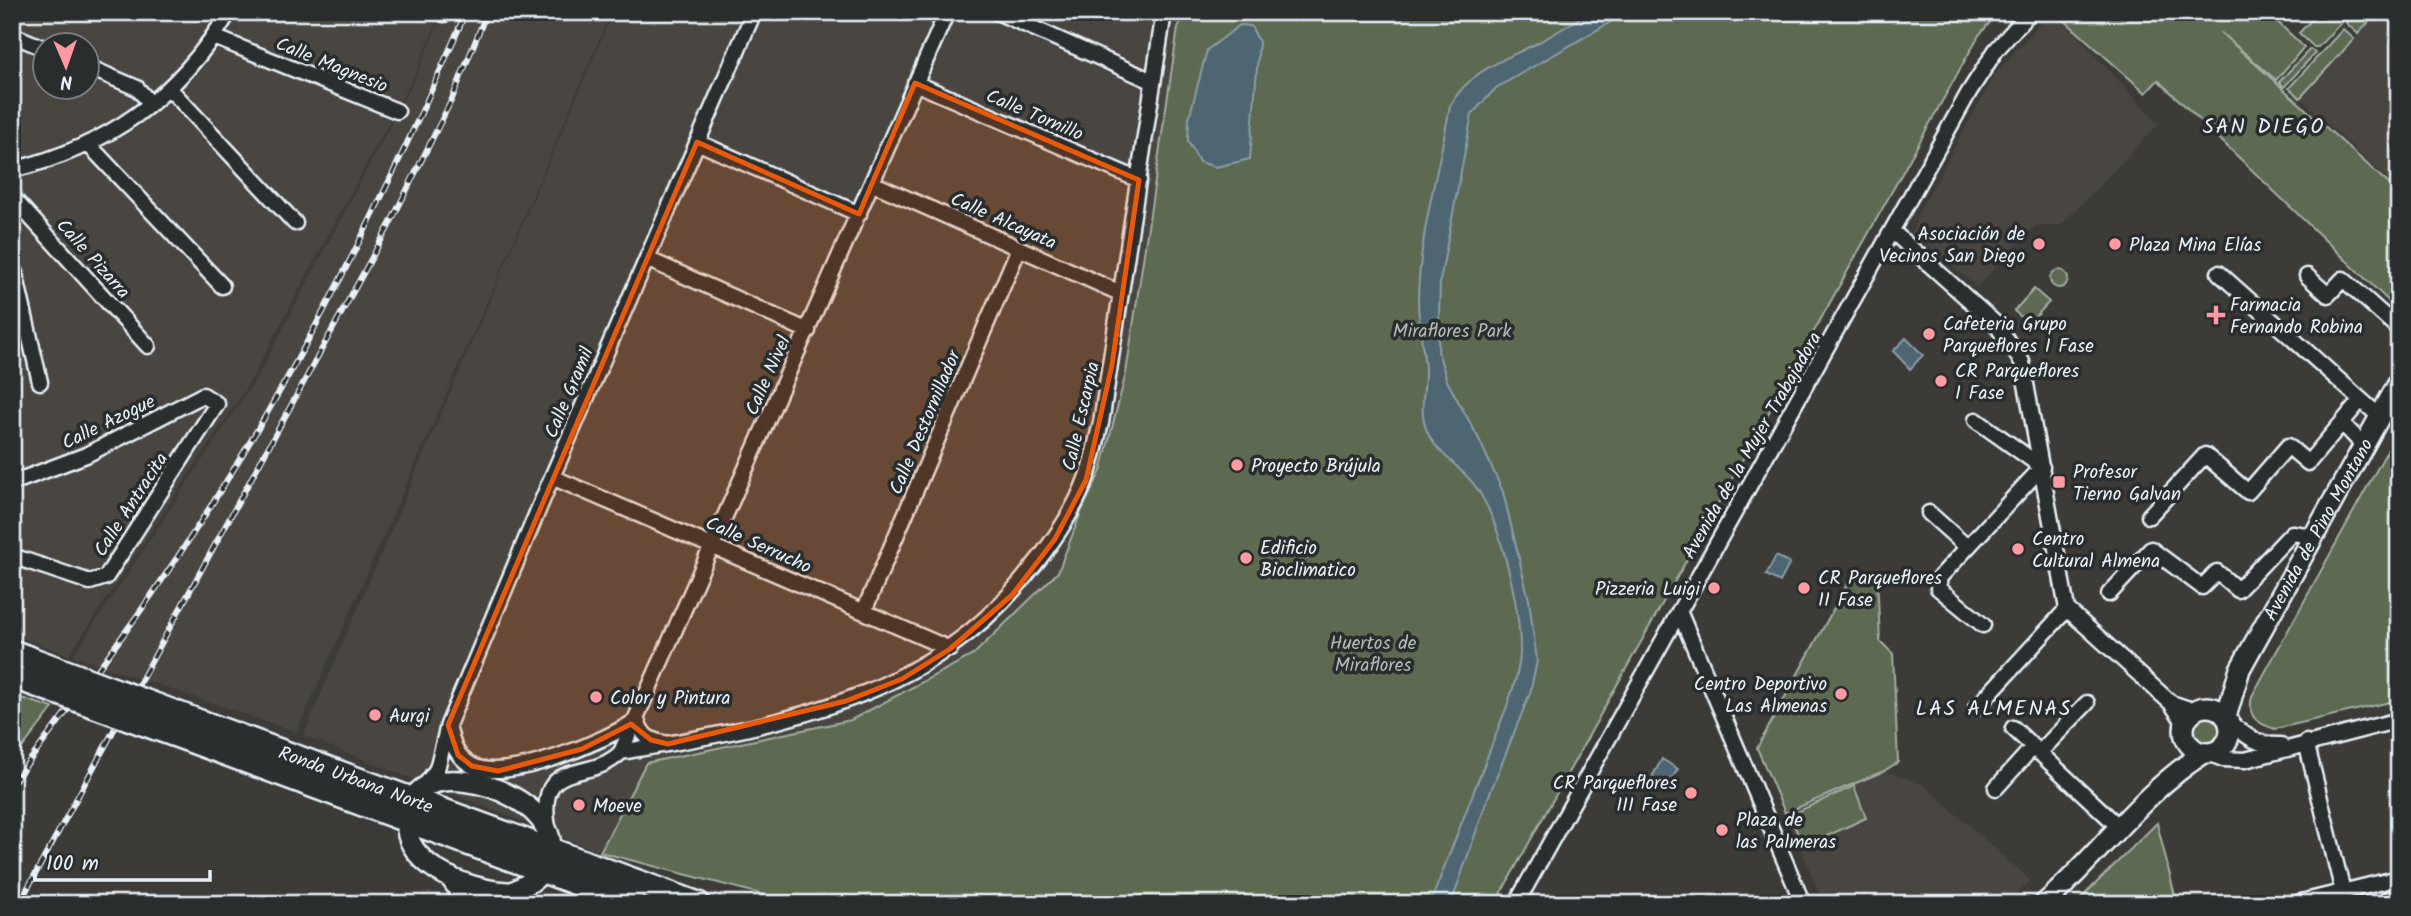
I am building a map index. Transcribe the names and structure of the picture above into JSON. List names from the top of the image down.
{
  "streets": {
    "main road": ["Ronda Urbana Norte"],
    "street": [
      "Calle Magnesio",
      "Calle Tornillo",
      "Calle Alcayata",
      "Calle Pizarra",
      "Calle Nivel",
      "Calle Gramil",
      "Calle Escarpia",
      "Calle Azogue",
      "Calle Destornillador",
      "Avenida de la Mujer Trabajadora",
      "Calle Antracita",
      "Avenida de Pino Montano",
      "Calle Serrucho"
    ]
  },
  "crossings": [
    ["Calle Tornillo", "Calle Nivel"],
    ["Calle Tornillo", "Calle Escarpia"],
    ["Calle Alcayata", "Calle Nivel"],
    ["Calle Alcayata", "Calle Escarpia"],
    ["Calle Alcayata", "Calle Destornillador"],
    ["Calle Nivel", "Calle Escarpia"],
    ["Calle Nivel", "Calle Serrucho"],
    ["Calle Gramil", "Calle Serrucho"],
    ["Calle Gramil", "Ronda Urbana Norte"],
    ["Calle Escarpia", "Calle Serrucho"],
    ["Calle Escarpia", "Ronda Urbana Norte"],
    ["Calle Azogue", "Calle Antracita"],
    ["Calle Destornillador", "Calle Serrucho"]
  ],
  "districts": ["SAN DIEGO", "LAS ALMENAS"],
  "parks": ["Miraflores Park", "Huertos de Miraflores"],
  "places": {
    "other": [
      "Asociación de Vecinos San Diego",
      "Plaza Mina Elías",
      "Cafeteria Grupo Parqueflores I Fase",
      "CR Parqueflores I Fase",
      "Proyecto Brújula",
      "Centro Cultural Almena",
      "Edificio Bioclimatico",
      "Pizzeria Luigi",
      "CR Parqueflores II Fase",
      "Centro Deportivo Las Almenas",
      "Color y Pintura",
      "Aurgi",
      "CR Parqueflores III Fase",
      "Moeve",
      "Plaza de las Palmeras"
    ],
    "health": ["Farmacia Fernando Robina"],
    "transit": ["Profesor Tierno Galvan"]
  },
  "scale_bar": "100 m",
  "north": "bottom"
}
